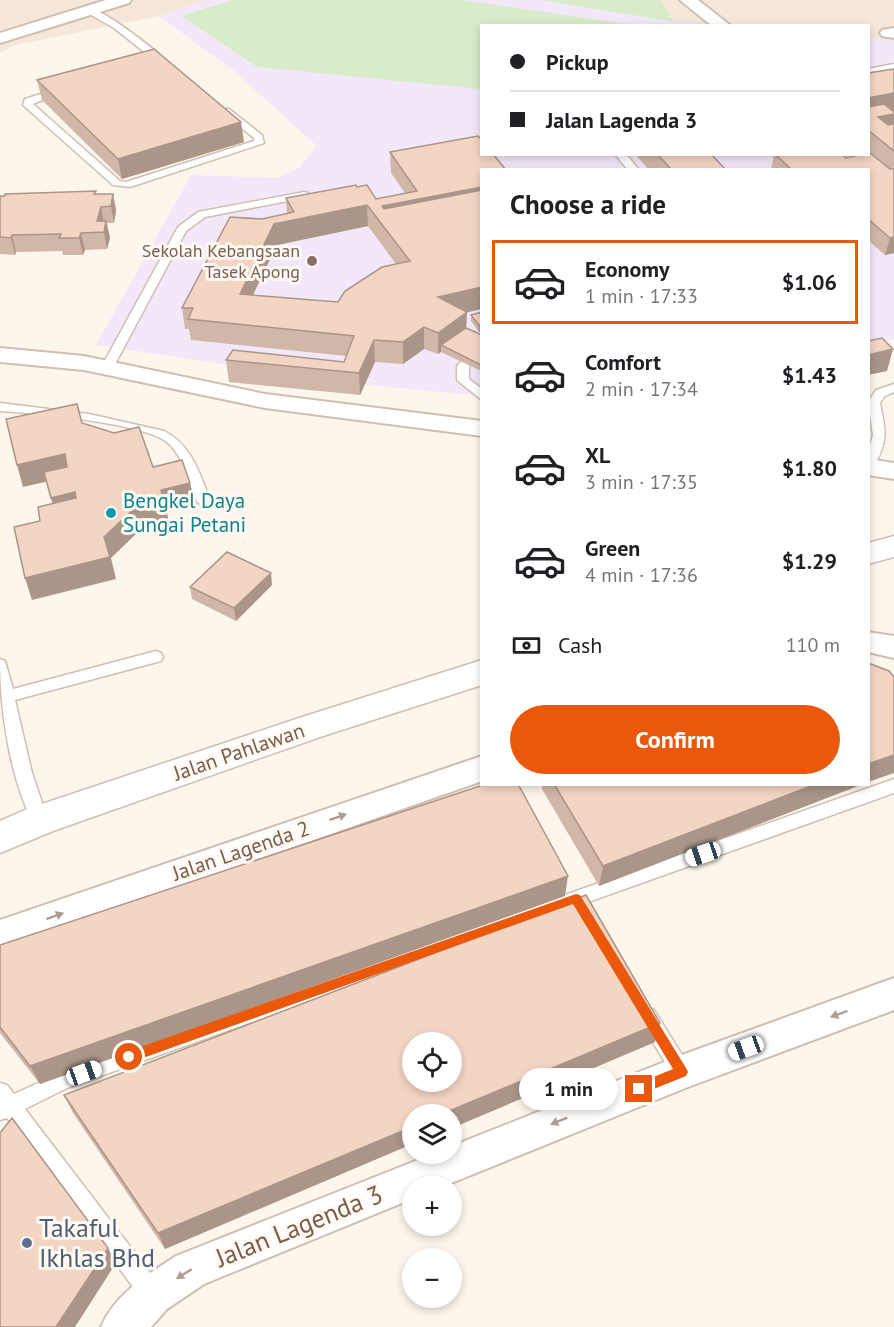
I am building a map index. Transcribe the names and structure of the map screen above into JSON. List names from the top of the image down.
{
  "streets": {
    "street": ["Jalan Pahlawan", "Jalan Lagenda 2", "Jalan Lagenda 3"]
  },
  "one_way": ["Jalan Lagenda 2", "Jalan Lagenda 3"],
  "places": ["Sekolah Kebangsaan Tasek Apong", "Bengkel Daya Sungai Petani", "Takaful Ikhlas Bhd"],
  "page": {
    "banner": ["Pickup", "Jalan Lagenda 3"],
    "heading": "Choose a ride",
    "list": [
      {
        "name": "Economy",
        "note": "1 min · 17:33",
        "value": "$1.06"
      },
      {
        "name": "Comfort",
        "note": "2 min · 17:34",
        "value": "$1.43"
      },
      {
        "name": "XL",
        "note": "3 min · 17:35",
        "value": "$1.80"
      },
      {
        "name": "Green",
        "note": "4 min · 17:36",
        "value": "$1.29"
      }
    ],
    "pay": ["Cash", "110 m"],
    "buttons": "Confirm",
    "map_buttons": ["+", "−"],
    "bubble": "1 min"
  }
}
